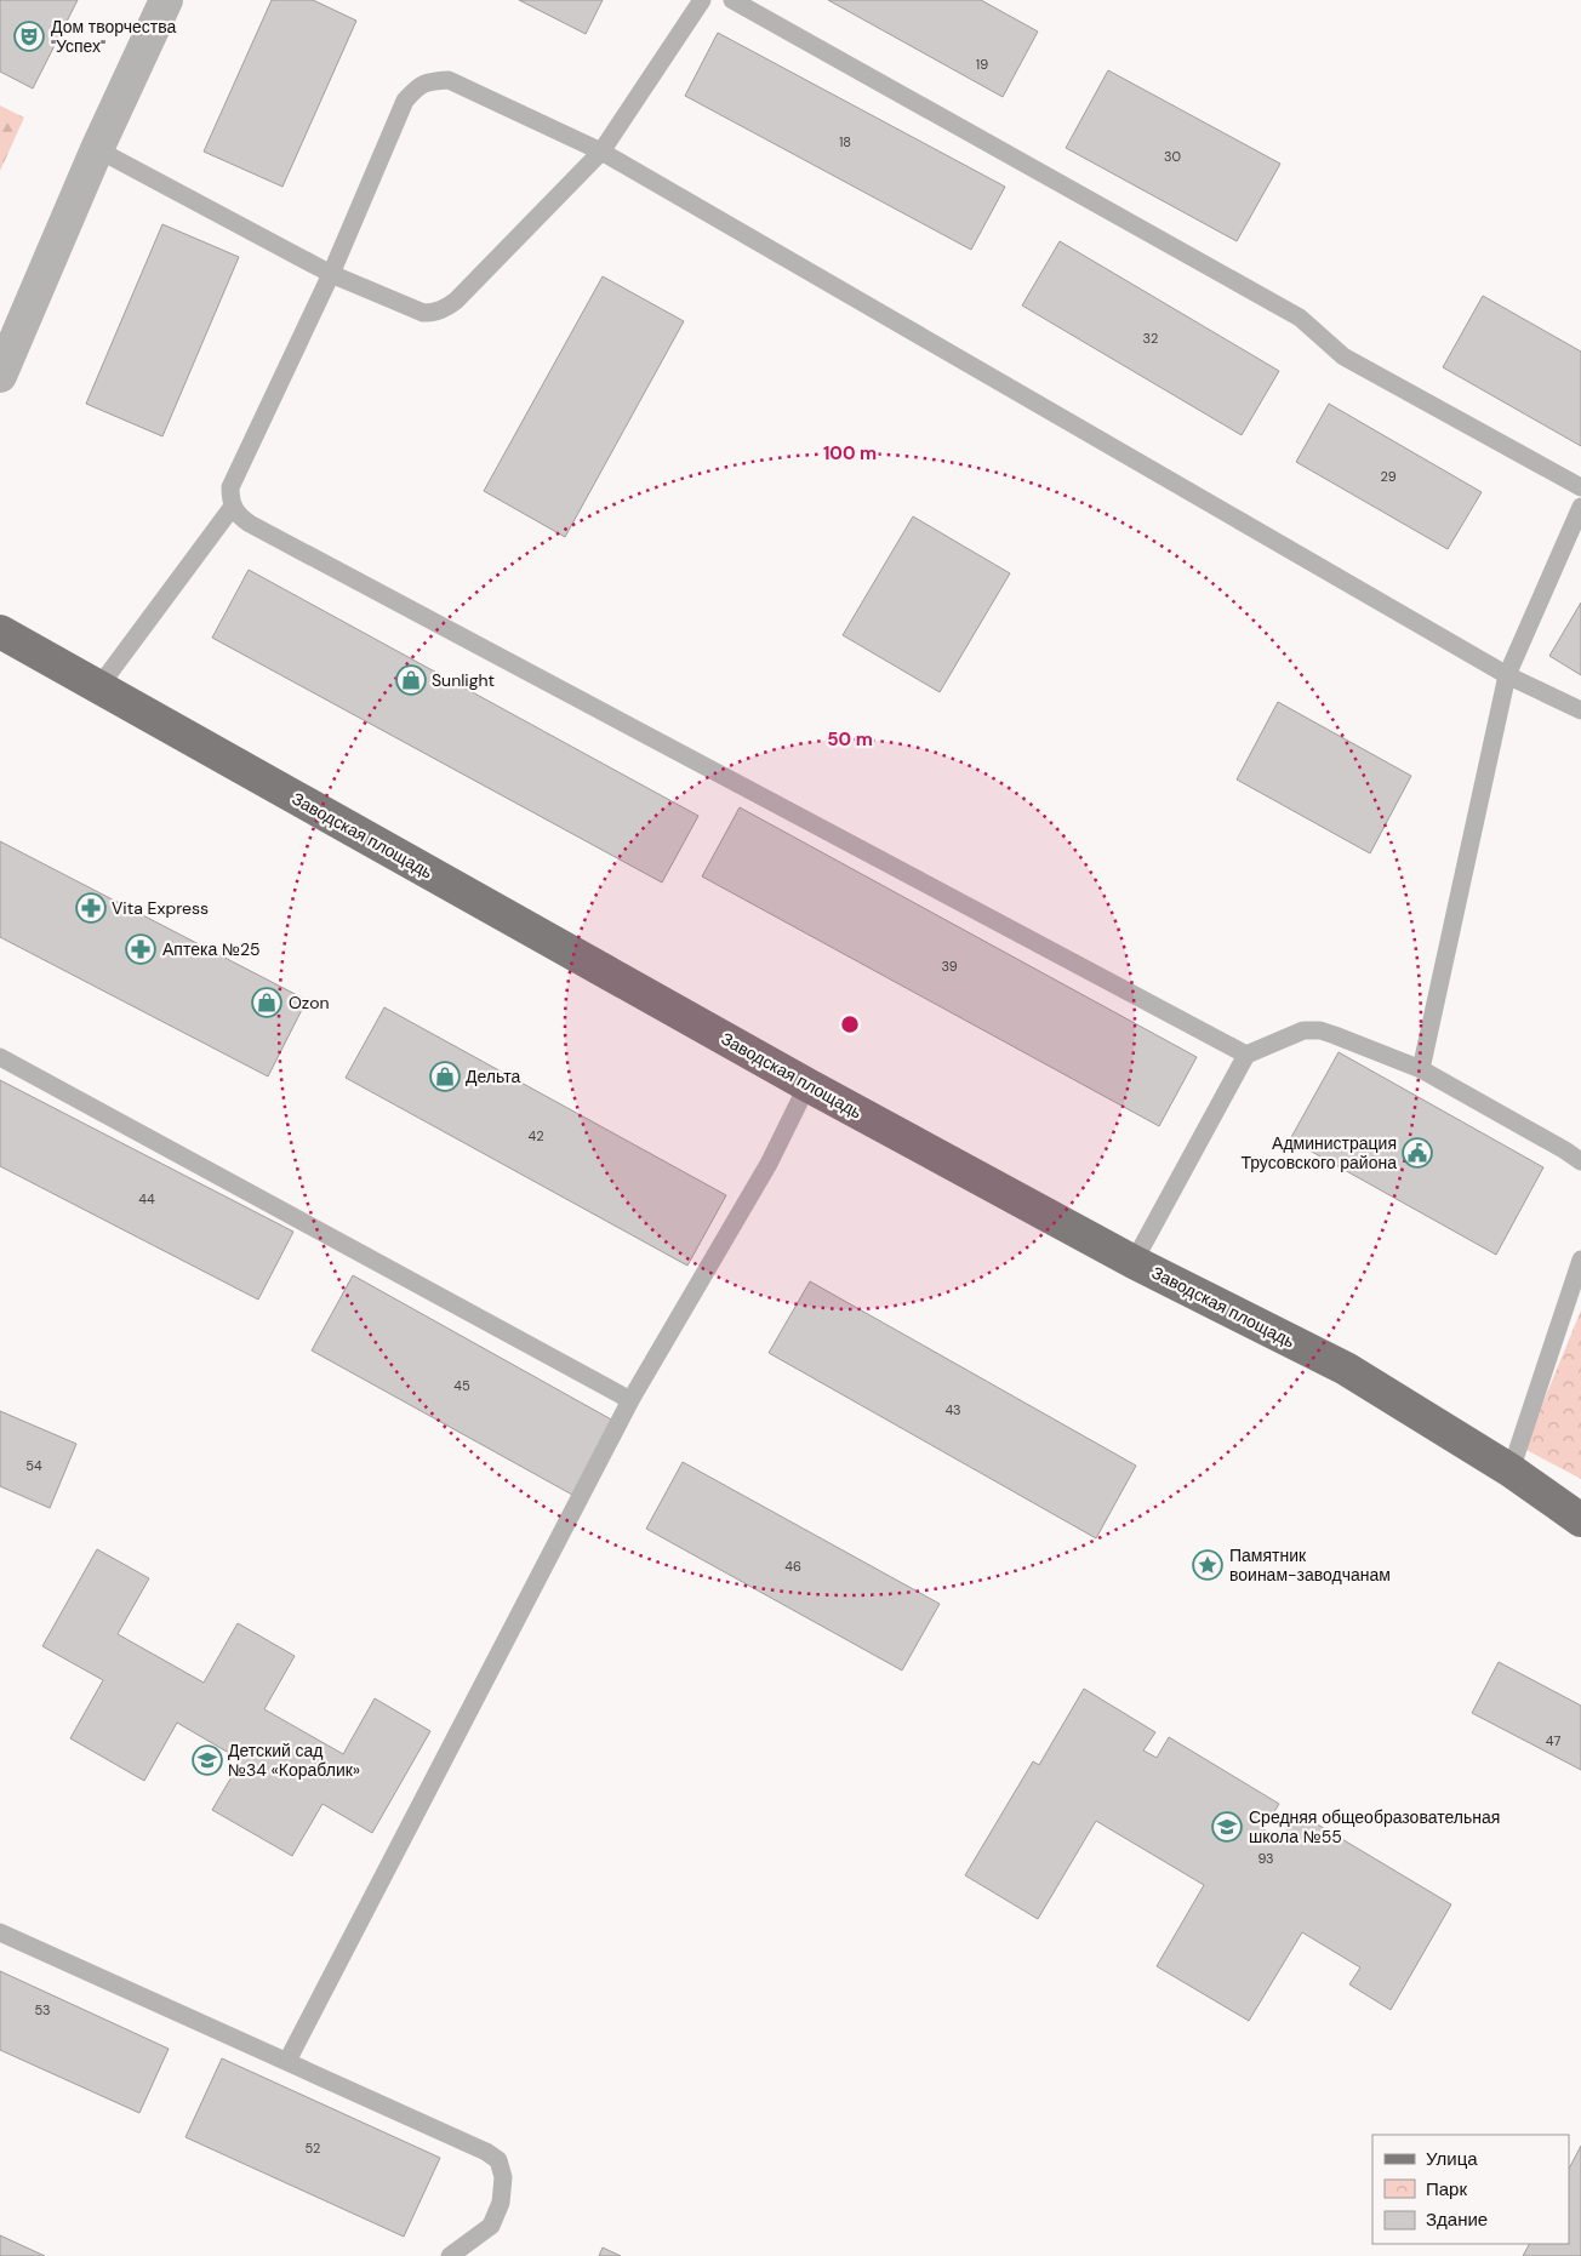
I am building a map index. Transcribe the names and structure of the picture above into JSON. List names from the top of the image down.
{
  "streets": {
    "main road": ["Заводская площадь"]
  },
  "places": {
    "theatre": ["Дом творчества \"Успех\""],
    "shop": ["Sunlight", "Ozon", "Дельта"],
    "pharmacy": ["Vita Express", "Аптека №25"],
    "public building": ["Администрация Трусовского района"],
    "place": ["Памятник воинам-заводчанам"],
    "school or university": ["Детский сад №34 «Кораблик»", "Средняя общеобразовательная школа №55"]
  },
  "house_numbers": [
    "19",
    "18",
    "30",
    "32",
    "29",
    "39",
    "42",
    "44",
    "45",
    "43",
    "54",
    "46",
    "47",
    "93",
    "53",
    "52"
  ],
  "legend": ["Улица", "Парк", "Здание"],
  "rings": ["100 m", "50 m"]
}
